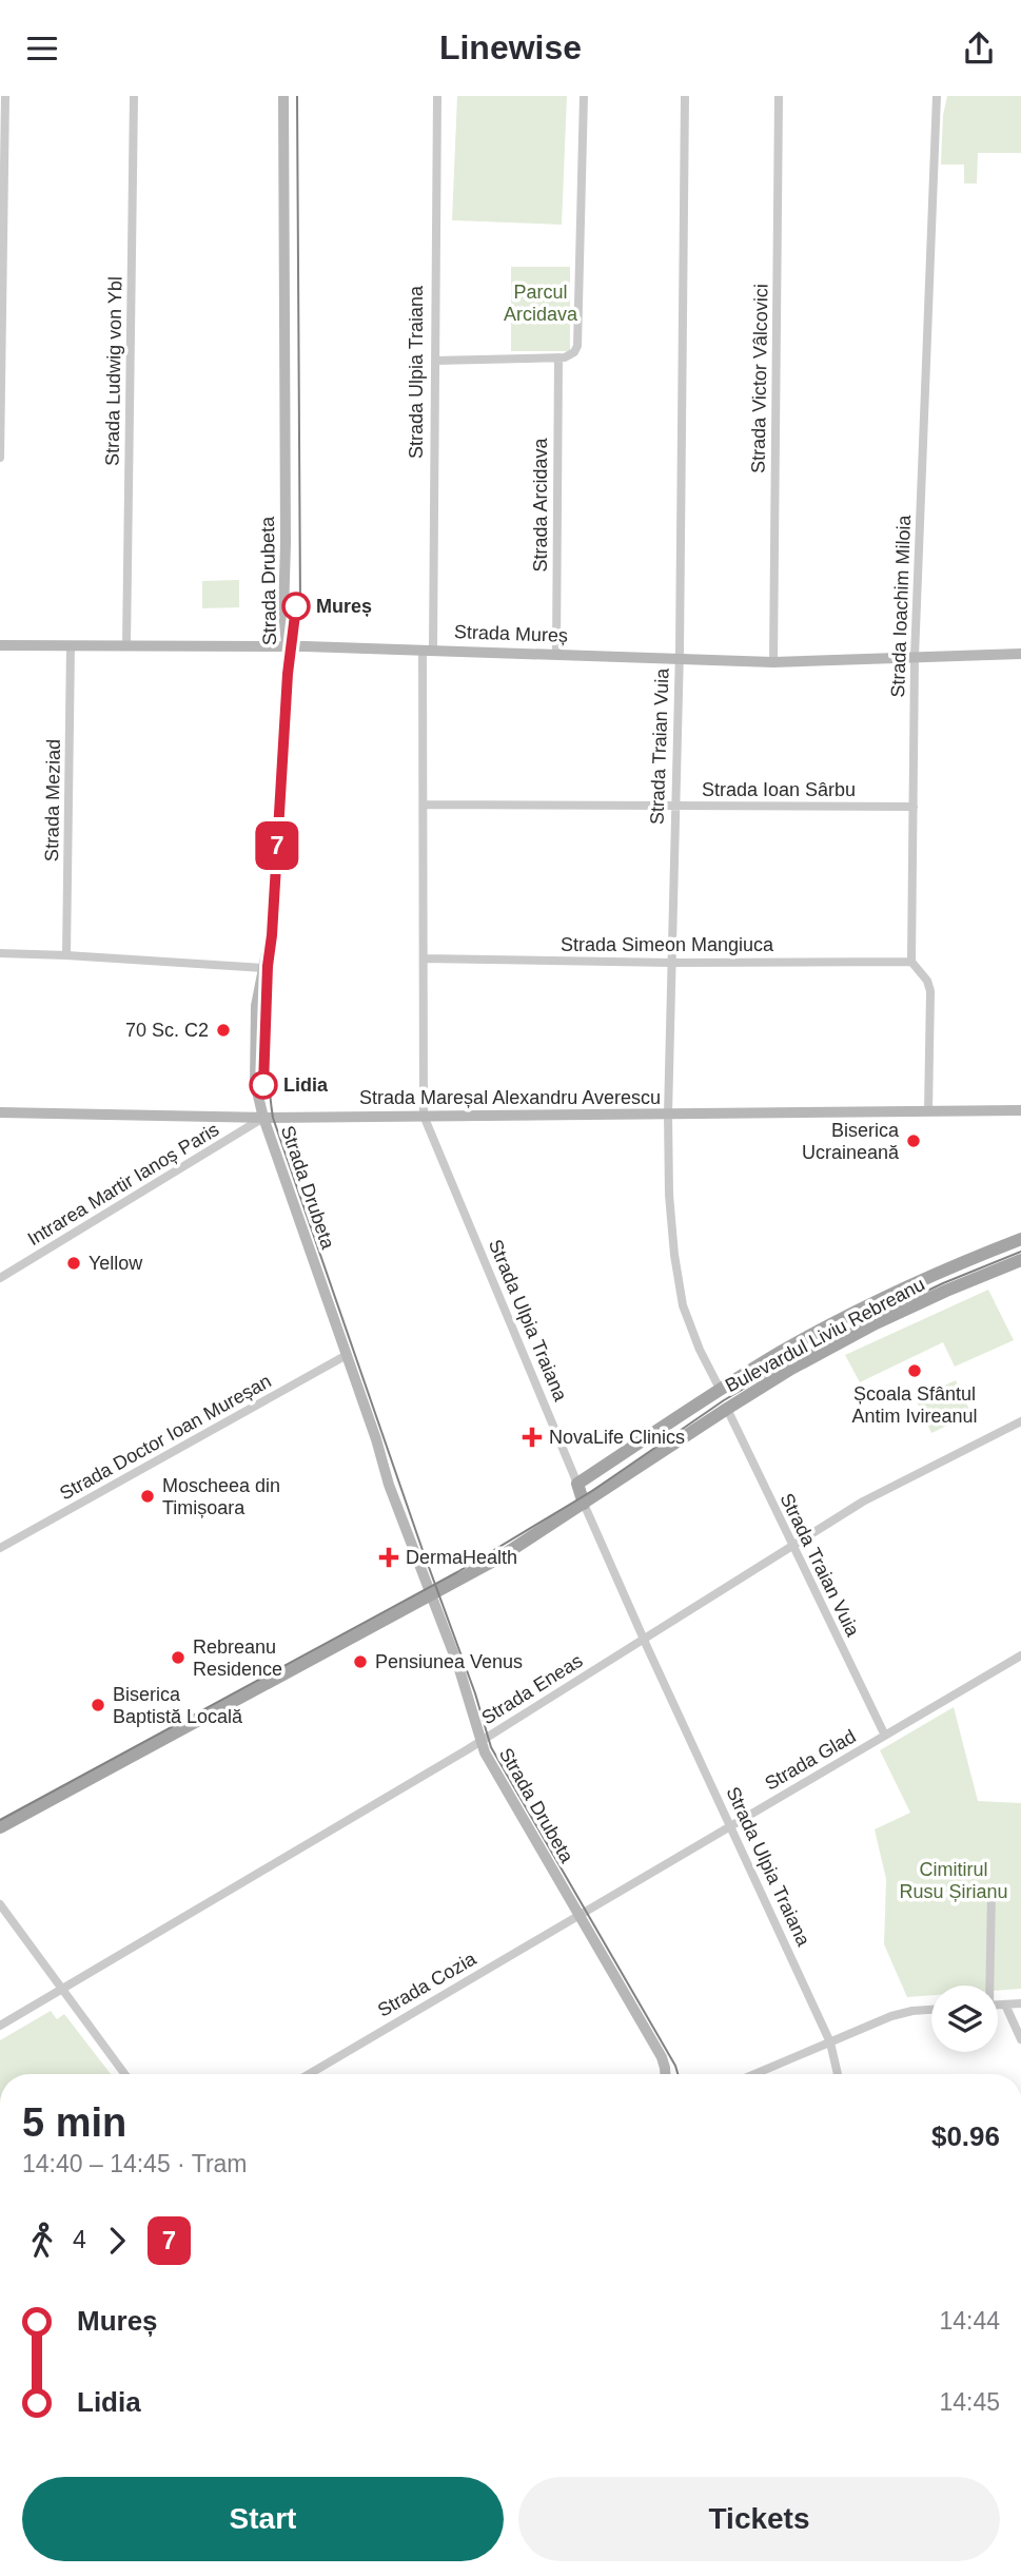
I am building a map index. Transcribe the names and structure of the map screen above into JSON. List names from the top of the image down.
{
  "streets": {
    "main road": ["Strada Ulpia Traiana", "Bulevardul Liviu Rebreanu"],
    "street": [
      "Strada Ludwig von Ybl",
      "Strada Victor Vâlcovici",
      "Strada Arcidava",
      "Strada Drubeta",
      "Strada Ioachim Miloia",
      "Strada Mureș",
      "Strada Traian Vuia",
      "Strada Ioan Sârbu",
      "Strada Meziad",
      "Strada Simeon Mangiuca",
      "Strada Mareșal Alexandru Averescu",
      "Intrarea Martir Ianoș Paris",
      "Strada Doctor Ioan Mureșan",
      "Strada Eneas",
      "Strada Glad",
      "Strada Cozia"
    ]
  },
  "crossings": [
    ["Strada Ludwig von Ybl", "Strada Mureș"],
    ["Strada Ulpia Traiana", "Strada Mureș"],
    ["Strada Ulpia Traiana", "Strada Ioan Sârbu"],
    ["Strada Ulpia Traiana", "Strada Simeon Mangiuca"],
    ["Strada Ulpia Traiana", "Strada Mareșal Alexandru Averescu"],
    ["Strada Ulpia Traiana", "Bulevardul Liviu Rebreanu"],
    ["Strada Ulpia Traiana", "Strada Eneas"],
    ["Strada Ulpia Traiana", "Strada Glad"],
    ["Strada Victor Vâlcovici", "Strada Mureș"],
    ["Strada Arcidava", "Strada Mureș"],
    ["Strada Drubeta", "Strada Mureș"],
    ["Strada Drubeta", "Strada Mareșal Alexandru Averescu"],
    ["Strada Drubeta", "Intrarea Martir Ianoș Paris"],
    ["Strada Drubeta", "Bulevardul Liviu Rebreanu"],
    ["Strada Drubeta", "Strada Doctor Ioan Mureșan"],
    ["Strada Drubeta", "Strada Eneas"],
    ["Strada Drubeta", "Strada Glad"],
    ["Strada Drubeta", "Strada Cozia"],
    ["Strada Ioachim Miloia", "Strada Mureș"],
    ["Strada Ioachim Miloia", "Strada Ioan Sârbu"],
    ["Strada Ioachim Miloia", "Strada Simeon Mangiuca"],
    ["Strada Mureș", "Strada Traian Vuia"],
    ["Strada Mureș", "Strada Meziad"],
    ["Strada Traian Vuia", "Strada Ioan Sârbu"],
    ["Strada Traian Vuia", "Strada Simeon Mangiuca"],
    ["Strada Traian Vuia", "Strada Mareșal Alexandru Averescu"],
    ["Strada Traian Vuia", "Bulevardul Liviu Rebreanu"],
    ["Strada Traian Vuia", "Strada Eneas"],
    ["Strada Traian Vuia", "Strada Glad"],
    ["Strada Mareșal Alexandru Averescu", "Intrarea Martir Ianoș Paris"],
    ["Strada Glad", "Strada Cozia"]
  ],
  "parks": ["Parcul Arcidava", "Cimitirul Rusu Șirianu"],
  "places": {
    "other": [
      "Mureș",
      "70 Sc. C2",
      "Lidia",
      "Biserica Ucraineană",
      "Yellow",
      "Școala Sfântul Antim Ivireanul",
      "Moscheea din Timișoara",
      "Rebreanu Residence",
      "Pensiunea Venus",
      "Biserica Baptistă Locală"
    ],
    "health": ["NovaLife Clinics", "DermaHealth"]
  },
  "lines": ["tram line 7"],
  "page": {
    "header": "Linewise",
    "on_map": "7",
    "heading": ["5 min", "14:40 – 14:45 · Tram", "$0.96"],
    "legs": ["4", "7"],
    "list": [
      {
        "name": "Mureș",
        "value": "14:44"
      },
      {
        "name": "Lidia",
        "value": "14:45"
      }
    ],
    "buttons": ["Start", "Tickets"]
  }
}
